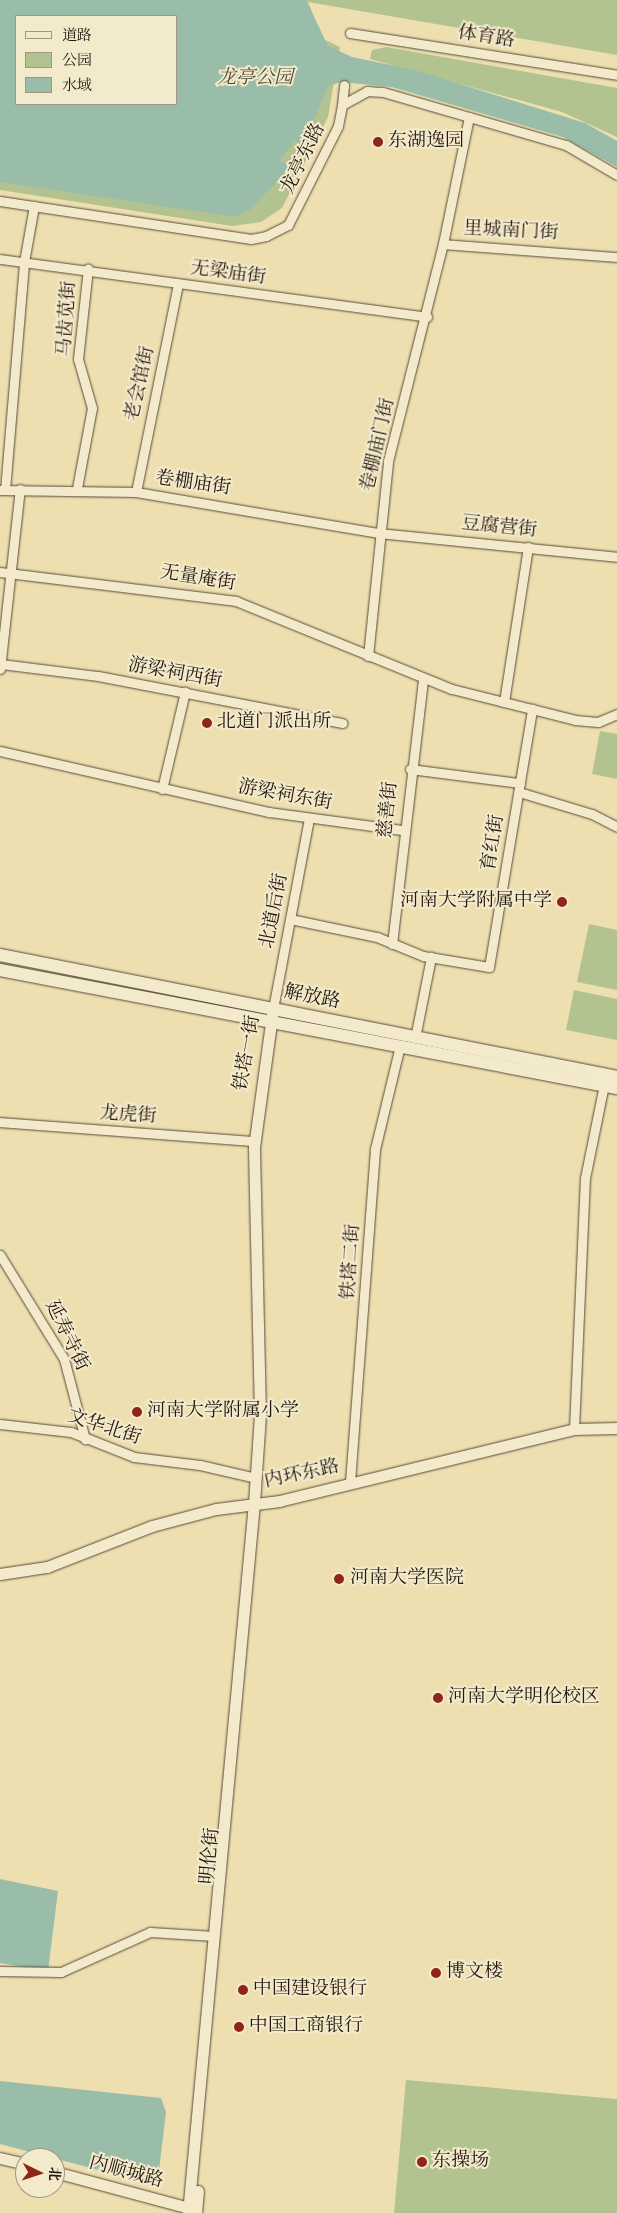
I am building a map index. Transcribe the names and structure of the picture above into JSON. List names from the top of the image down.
{
  "streets": {
    "main road": ["解放路"],
    "street": [
      "体育路",
      "龙亭东路",
      "里城南门街",
      "无梁庙街",
      "马齿苋街",
      "老会馆街",
      "卷棚庙门街",
      "卷棚庙街",
      "豆腐营街",
      "无量庵街",
      "游梁祠西街",
      "游梁祠东街",
      "慈善街",
      "育红街",
      "北道后街",
      "铁塔一街",
      "龙虎街",
      "铁塔二街",
      "延寿寺街",
      "文华北街",
      "内环东路",
      "明伦街",
      "内顺城路"
    ]
  },
  "crossings": [
    ["龙亭东路", "里城南门街"],
    ["里城南门街", "卷棚庙门街"],
    ["无梁庙街", "马齿苋街"],
    ["无梁庙街", "老会馆街"],
    ["无梁庙街", "卷棚庙门街"],
    ["马齿苋街", "卷棚庙街"],
    ["老会馆街", "卷棚庙街"],
    ["卷棚庙门街", "卷棚庙街"],
    ["卷棚庙门街", "豆腐营街"],
    ["卷棚庙门街", "无量庵街"],
    ["卷棚庙街", "豆腐营街"],
    ["游梁祠东街", "慈善街"],
    ["游梁祠东街", "北道后街"],
    ["北道后街", "解放路"],
    ["北道后街", "铁塔一街"],
    ["解放路", "铁塔一街"],
    ["解放路", "铁塔二街"],
    ["铁塔一街", "龙虎街"],
    ["铁塔一街", "文华北街"],
    ["铁塔一街", "内环东路"],
    ["铁塔一街", "明伦街"],
    ["铁塔二街", "内环东路"],
    ["延寿寺街", "文华北街"],
    ["内环东路", "明伦街"],
    ["明伦街", "内顺城路"]
  ],
  "parks": ["龙亭公园"],
  "places": [
    "东湖逸园",
    "北道门派出所",
    "河南大学附属中学",
    "河南大学附属小学",
    "河南大学医院",
    "河南大学明伦校区",
    "博文楼",
    "中国建设银行",
    "中国工商银行",
    "东操场"
  ],
  "legend": ["道路", "公园", "水域"],
  "north": "right"
}
